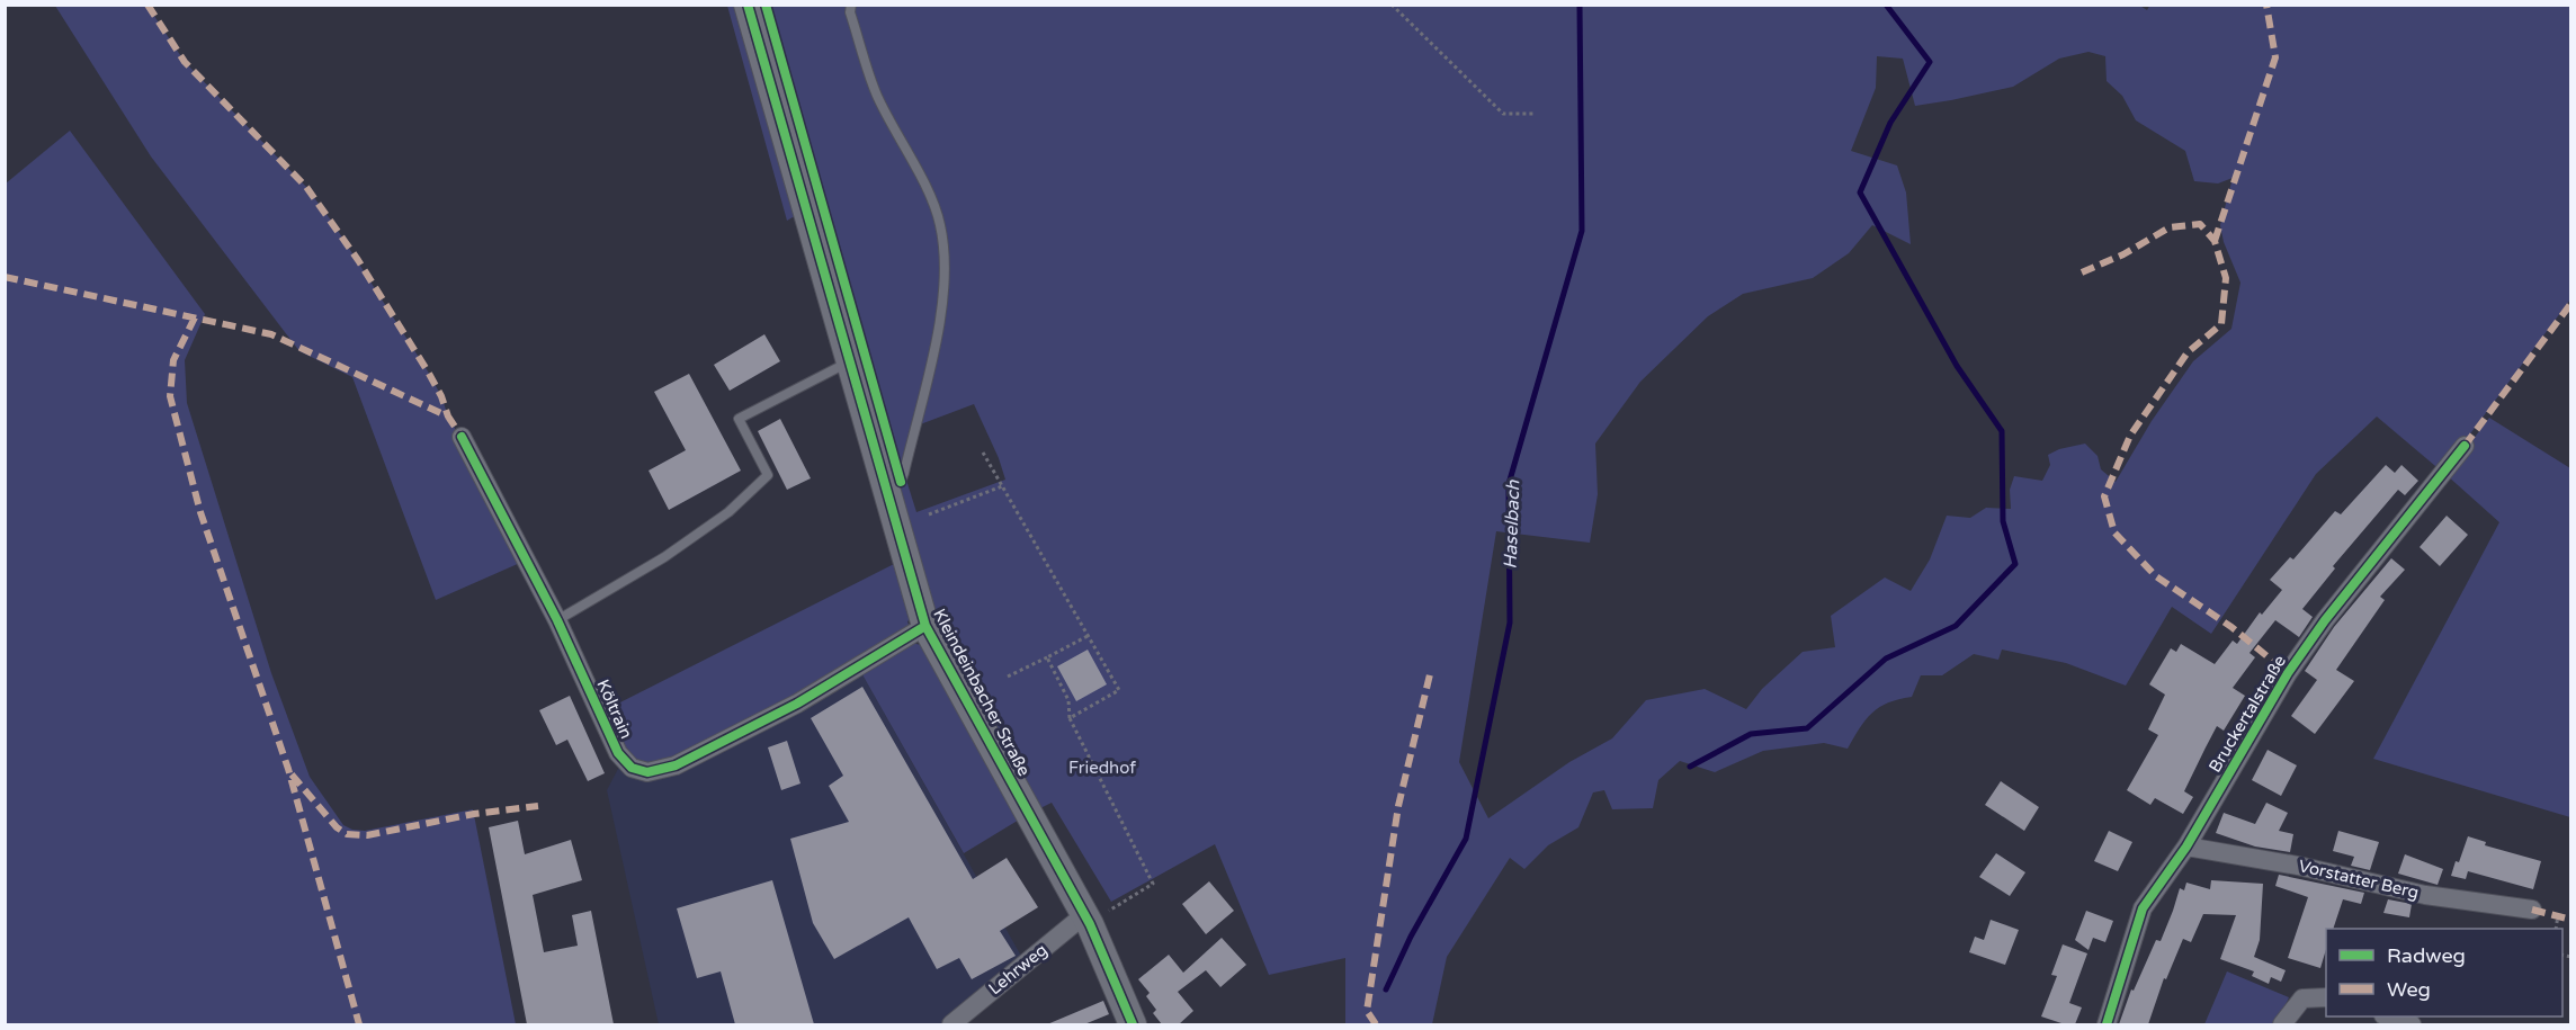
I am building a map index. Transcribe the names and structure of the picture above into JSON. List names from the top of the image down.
{
  "streets": {
    "street": [
      "Kleindeinbacher Straße",
      "Költrain",
      "Bruckertalstraße",
      "Vorstatter Berg",
      "Lehrweg"
    ]
  },
  "crossings": [
    ["Kleindeinbacher Straße", "Költrain"],
    ["Kleindeinbacher Straße", "Lehrweg"],
    ["Bruckertalstraße", "Vorstatter Berg"]
  ],
  "water": ["Haselbach"],
  "parks": ["Friedhof"],
  "legend": ["Radweg", "Weg"]
}
